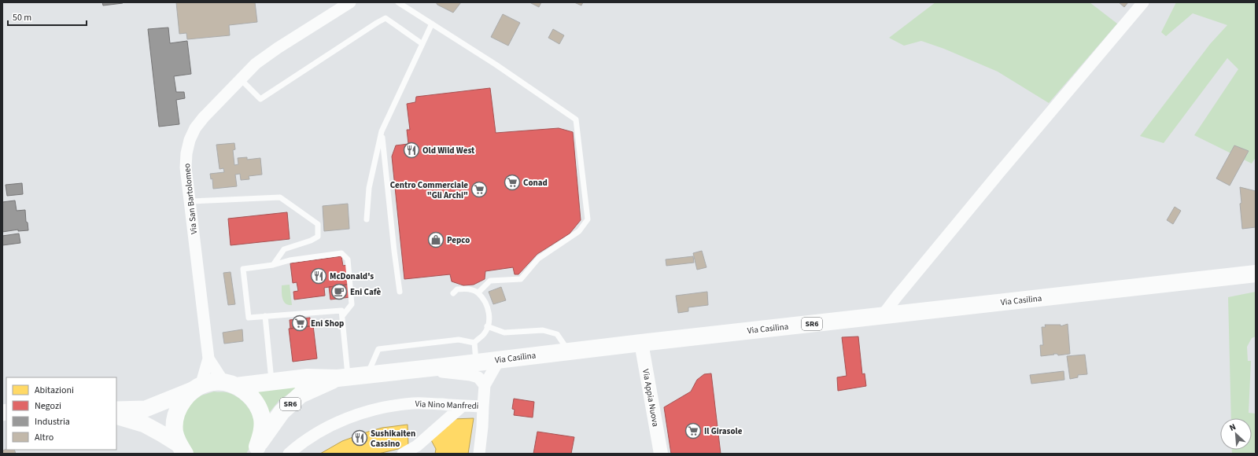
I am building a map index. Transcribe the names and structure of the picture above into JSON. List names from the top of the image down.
{
  "streets": {
    "main road": ["Via Casilina", "SR6"],
    "street": ["Via San Bartolomeo", "Via Appia Nuova", "Via Nino Manfredi"]
  },
  "crossings": [
    ["Via Casilina", "Via Appia Nuova"]
  ],
  "places": {
    "restaurant": ["Old Wild West", "McDonald's", "Sushikaiten Cassino"],
    "supermarket": [
      "Conad",
      "Centro Commerciale \"Gli Archi\"",
      "Eni Shop",
      "Il Girasole"
    ],
    "shop": ["Pepco"],
    "cafe": ["Eni Cafè"]
  },
  "legend": [
    "Abitazioni",
    "Negozi",
    "Industria",
    "Altro"
  ],
  "scale_bar": "50 m",
  "north": "top left"
}
